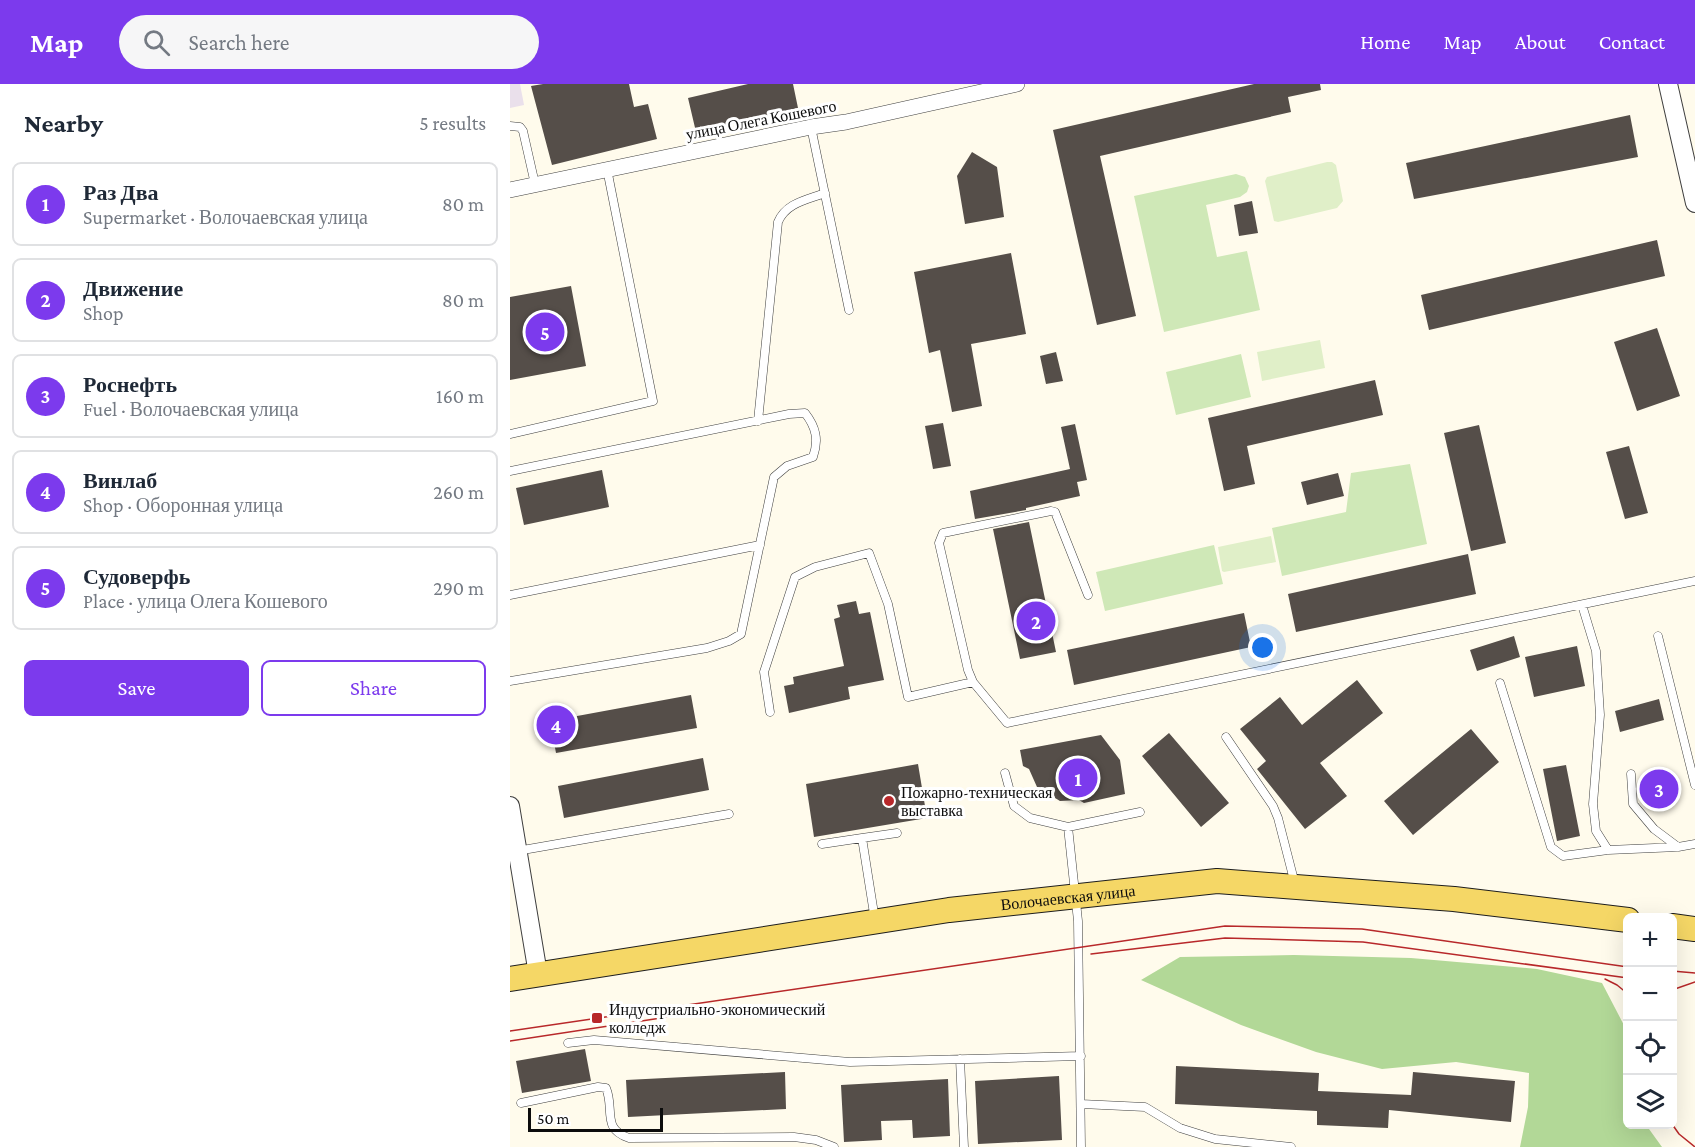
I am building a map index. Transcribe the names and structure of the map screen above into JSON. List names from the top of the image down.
{
  "streets": {
    "main road": ["Волочаевская улица"],
    "street": ["улица Олега Кошевого"]
  },
  "places": {
    "other": ["Пожарно-техническая выставка"],
    "transit": ["Индустриально-экономический колледж"]
  },
  "scale_bar": "50 m",
  "page": {
    "header": "Map",
    "search": "Search here",
    "nav": [
      "Home",
      "Map",
      "About",
      "Contact"
    ],
    "heading": ["Nearby", "5 results"],
    "list": [
      {
        "mark": "1",
        "name": "Раз Два",
        "note": "Supermarket · Волочаевская улица",
        "value": "80 m"
      },
      {
        "mark": "2",
        "name": "Движение",
        "note": "Shop",
        "value": "80 m"
      },
      {
        "mark": "3",
        "name": "Роснефть",
        "note": "Fuel · Волочаевская улица",
        "value": "160 m"
      },
      {
        "mark": "4",
        "name": "Винлаб",
        "note": "Shop · Оборонная улица",
        "value": "260 m"
      },
      {
        "mark": "5",
        "name": "Судоверфь",
        "note": "Place · улица Олега Кошевого",
        "value": "290 m"
      }
    ],
    "pins": [
      "5",
      "2",
      "4",
      "1",
      "3"
    ],
    "buttons": ["Save", "Share"],
    "map_buttons": ["+", "−"],
    "scale": "50 m"
  }
}
